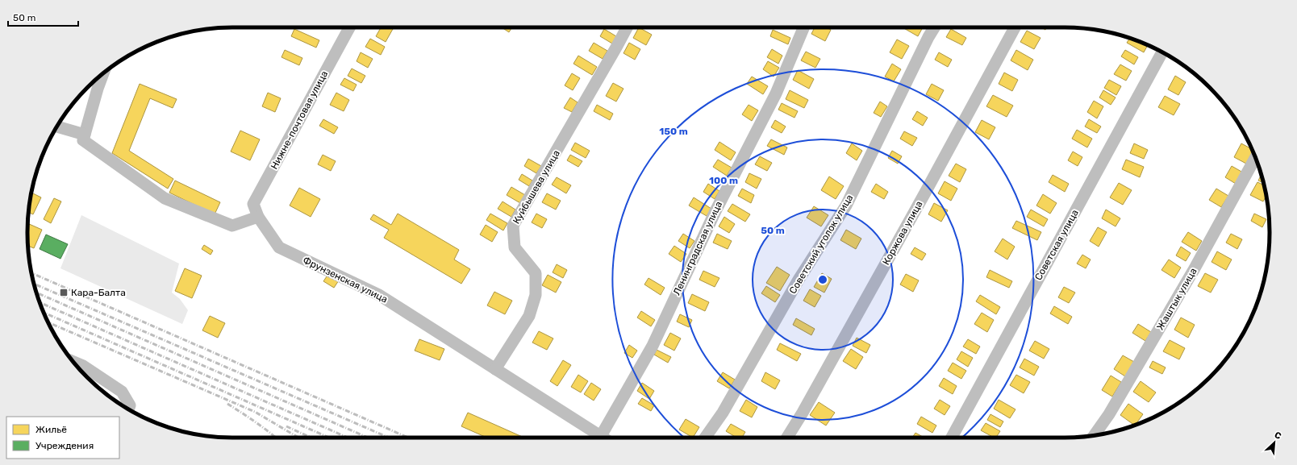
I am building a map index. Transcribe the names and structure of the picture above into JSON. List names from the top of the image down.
{
  "streets": {
    "street": [
      "Нижне-почтовая улица",
      "Куйбышева улица",
      "Коржова улица",
      "Советский уголок улица",
      "Советская улица",
      "Ленинградская улица",
      "Фрунзенская улица",
      "Жаштык улица"
    ]
  },
  "crossings": [
    ["Нижне-почтовая улица", "Фрунзенская улица"],
    ["Куйбышева улица", "Фрунзенская улица"]
  ],
  "places": {
    "transit": ["Кара-Балта"]
  },
  "legend": ["Жильё", "Учреждения"],
  "scale_bar": "50 m",
  "north": "top right",
  "rings": ["150 m", "100 m", "50 m"]
}
